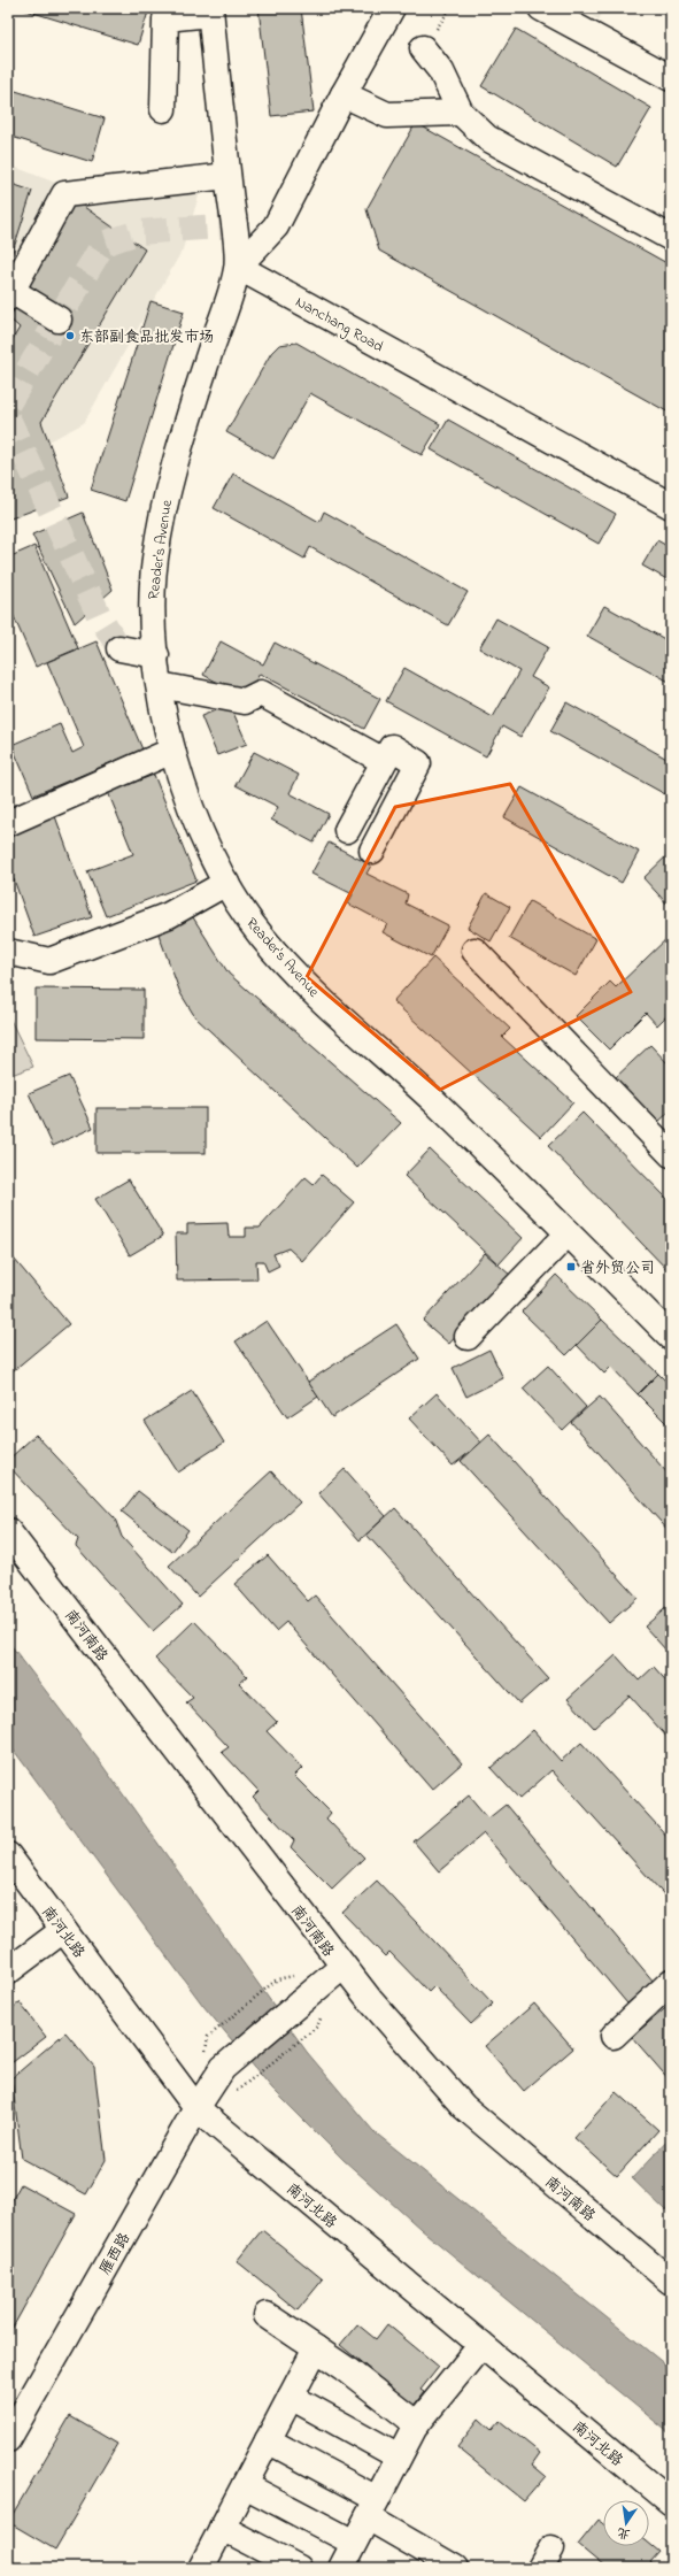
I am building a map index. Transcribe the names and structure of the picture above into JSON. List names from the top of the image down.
{
  "streets": {
    "street": [
      "Nanchang Road",
      "Reader's Avenue",
      "南河南路",
      "南河北路",
      "雁西路"
    ]
  },
  "crossings": [
    ["Nanchang Road", "Reader's Avenue"],
    ["南河南路", "雁西路"],
    ["南河北路", "雁西路"]
  ],
  "places": {
    "other": ["东部副食品批发市场"],
    "transit": ["省外贸公司"]
  },
  "north": "bottom"
}
